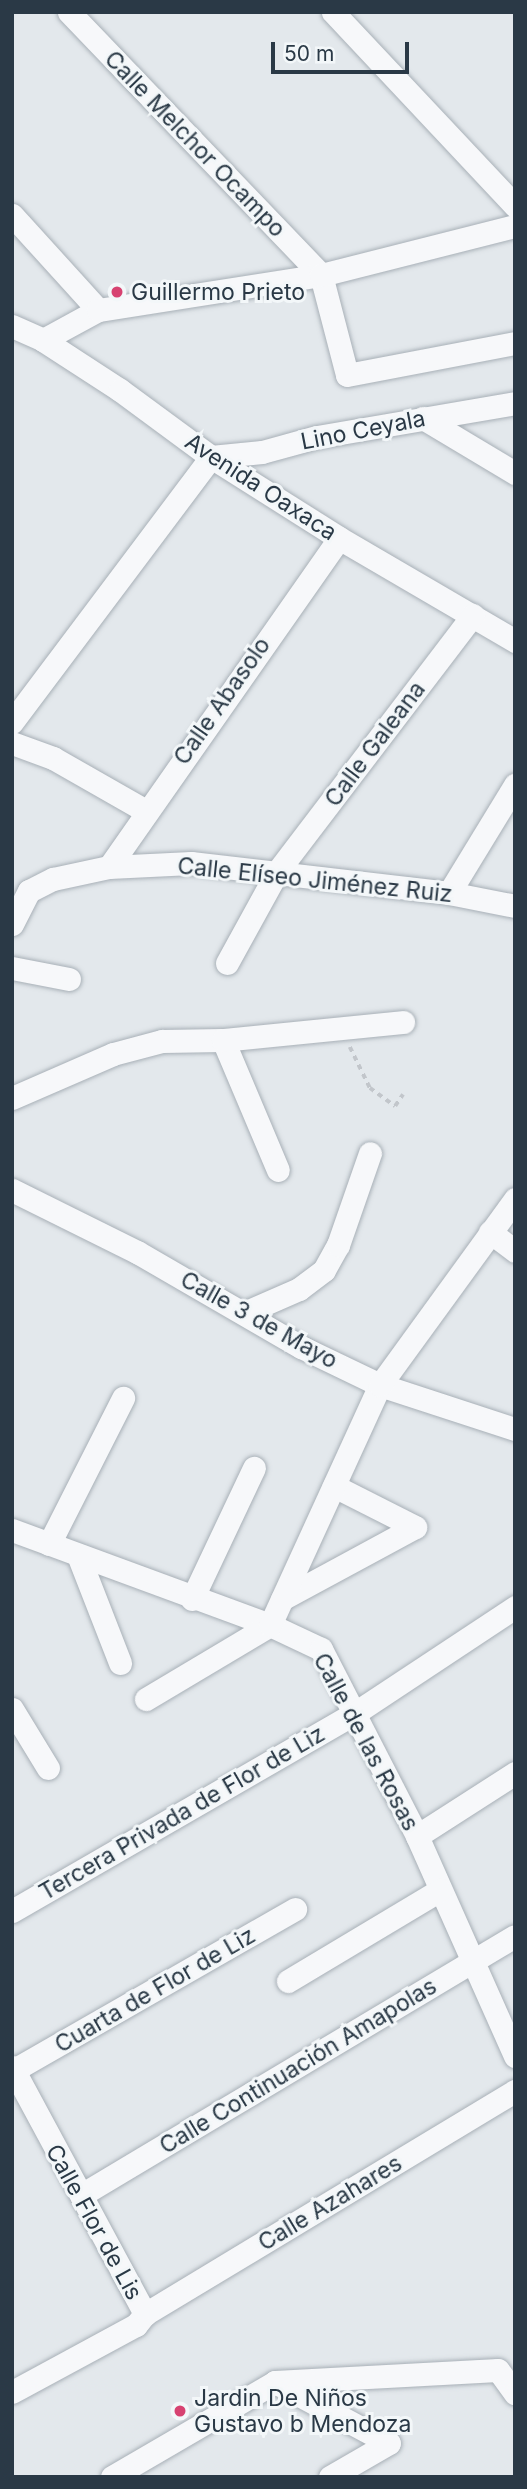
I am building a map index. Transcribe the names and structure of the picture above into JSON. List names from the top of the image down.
{
  "streets": {
    "street": [
      "Calle Melchor Ocampo",
      "Lino Ceyala",
      "Avenida Oaxaca",
      "Calle Abasolo",
      "Calle Galeana",
      "Calle Elíseo Jiménez Ruiz",
      "Calle 3 de Mayo",
      "Calle de las Rosas",
      "Tercera Privada de Flor de Liz",
      "Cuarta de Flor de Liz",
      "Calle Continuación Amapolas",
      "Calle Azahares",
      "Calle Flor de Lis"
    ]
  },
  "crossings": [
    ["Lino Ceyala", "Avenida Oaxaca"],
    ["Avenida Oaxaca", "Calle Abasolo"],
    ["Avenida Oaxaca", "Calle Galeana"],
    ["Calle Abasolo", "Calle Elíseo Jiménez Ruiz"],
    ["Calle Galeana", "Calle Elíseo Jiménez Ruiz"],
    ["Calle de las Rosas", "Tercera Privada de Flor de Liz"],
    ["Calle de las Rosas", "Calle Continuación Amapolas"],
    ["Cuarta de Flor de Liz", "Calle Flor de Lis"],
    ["Calle Continuación Amapolas", "Calle Flor de Lis"],
    ["Calle Azahares", "Calle Flor de Lis"]
  ],
  "places": ["Guillermo Prieto", "Jardin De Niños Gustavo b Mendoza"],
  "scale_bar": "50 m"
}
